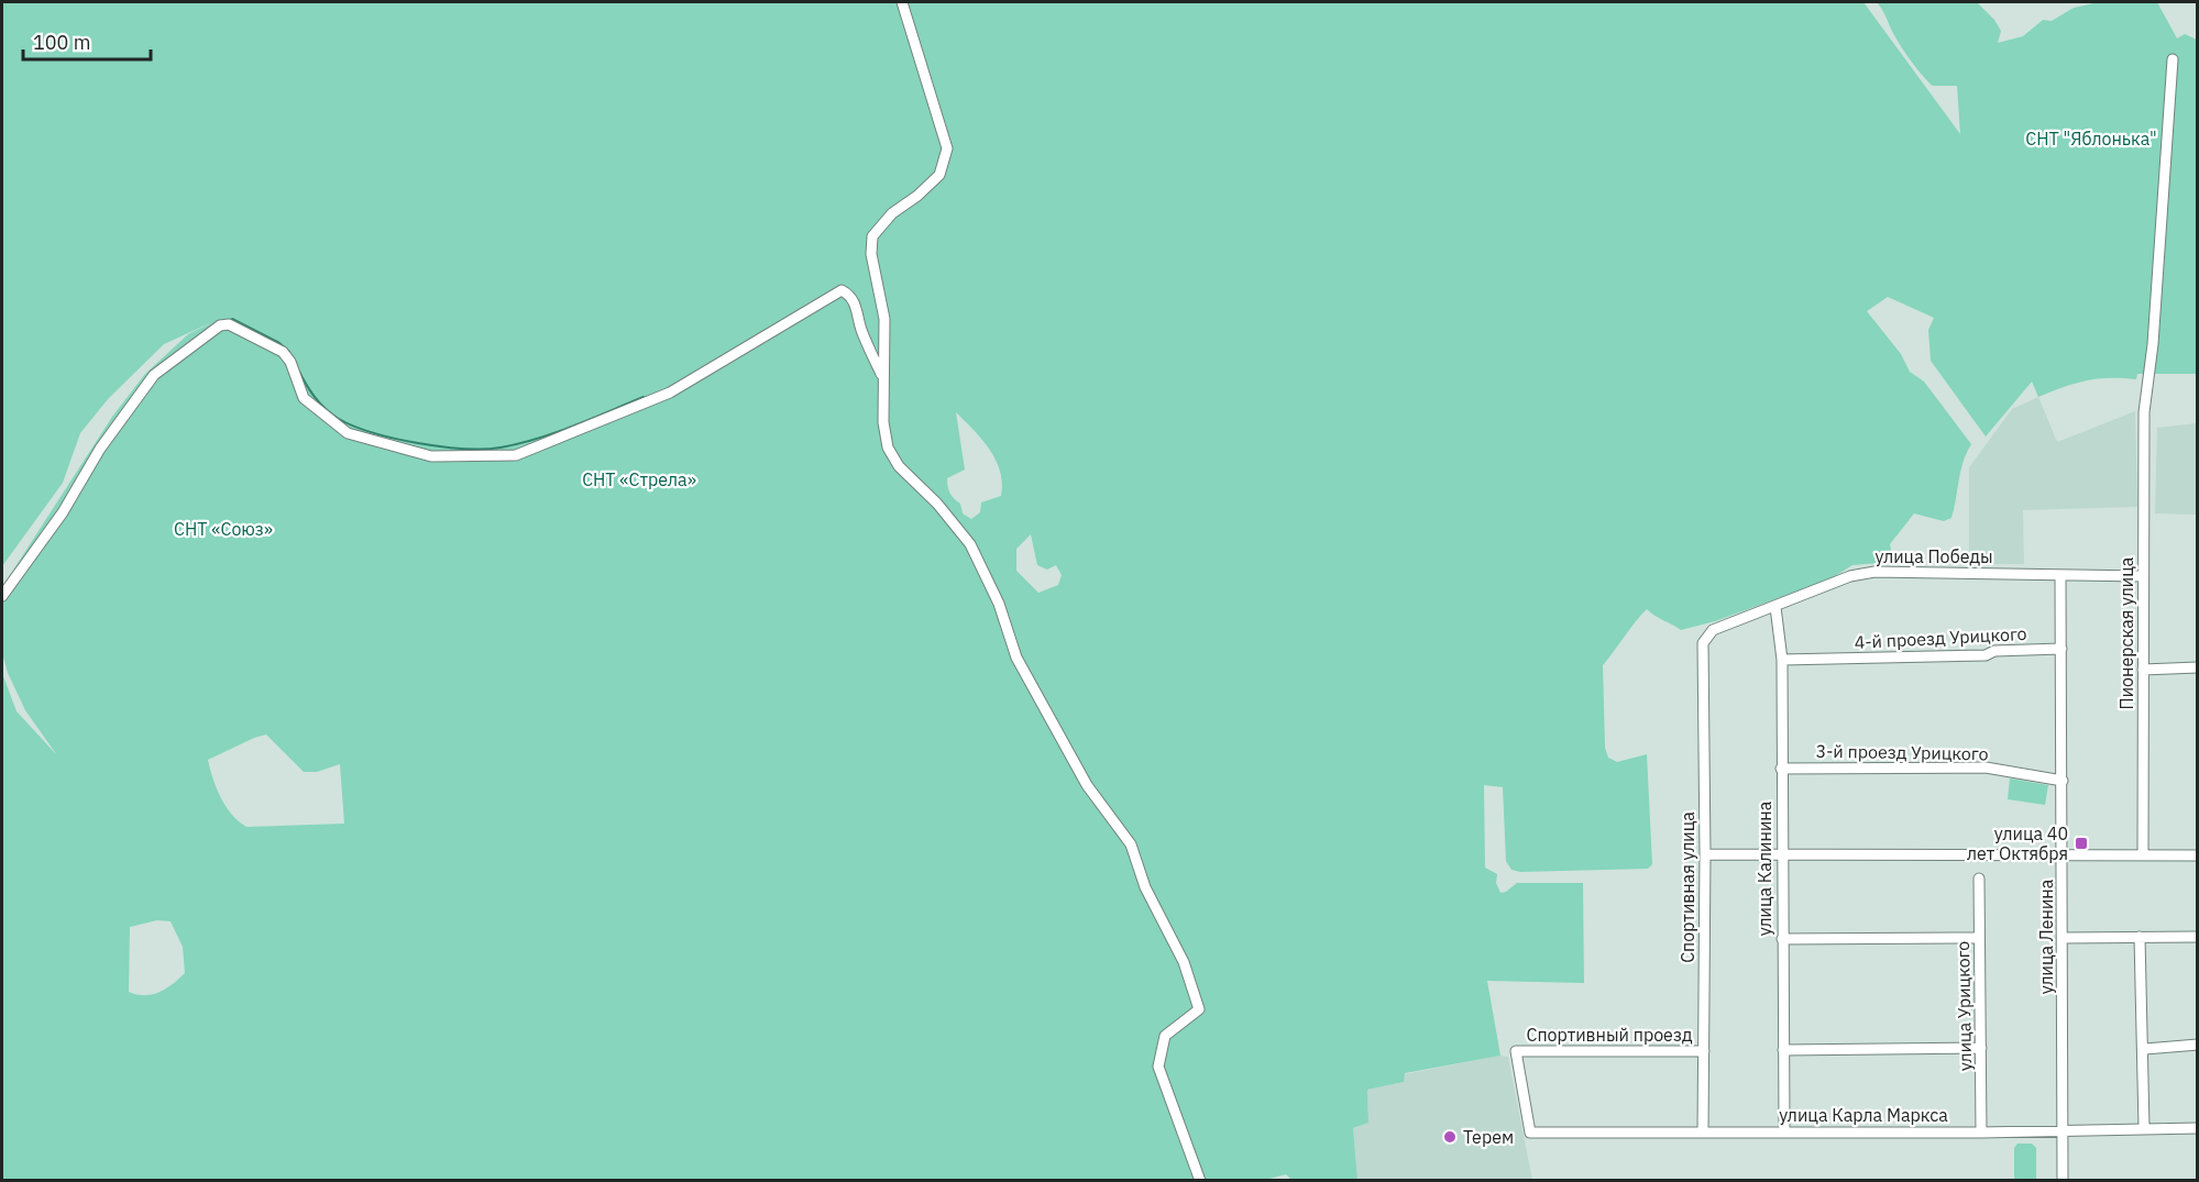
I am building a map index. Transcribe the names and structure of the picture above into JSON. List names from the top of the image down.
{
  "streets": {
    "street": [
      "улица Победы",
      "Пионерская улица",
      "4-й проезд Урицкого",
      "3-й проезд Урицкого",
      "улица Калинина",
      "Спортивная улица",
      "улица Ленина",
      "улица Урицкого",
      "Спортивный проезд",
      "улица Карла Маркса"
    ]
  },
  "crossings": [
    ["улица Победы", "Пионерская улица"],
    ["улица Победы", "улица Калинина"],
    ["улица Победы", "Спортивная улица"],
    ["улица Победы", "улица Ленина"],
    ["4-й проезд Урицкого", "улица Калинина"],
    ["4-й проезд Урицкого", "улица Ленина"],
    ["3-й проезд Урицкого", "улица Калинина"],
    ["3-й проезд Урицкого", "улица Ленина"],
    ["улица Калинина", "улица Карла Маркса"],
    ["Спортивная улица", "Спортивный проезд"],
    ["Спортивная улица", "улица Карла Маркса"],
    ["улица Ленина", "улица Карла Маркса"],
    ["улица Урицкого", "улица Карла Маркса"],
    ["Спортивный проезд", "улица Карла Маркса"]
  ],
  "parks": ["СНТ \"Яблонька\"", "СНТ «Стрела»", "СНТ «Союз»"],
  "places": {
    "transit": ["улица 40 лет Октября"],
    "other": ["Терем"]
  },
  "scale_bar": "100 m"
}
